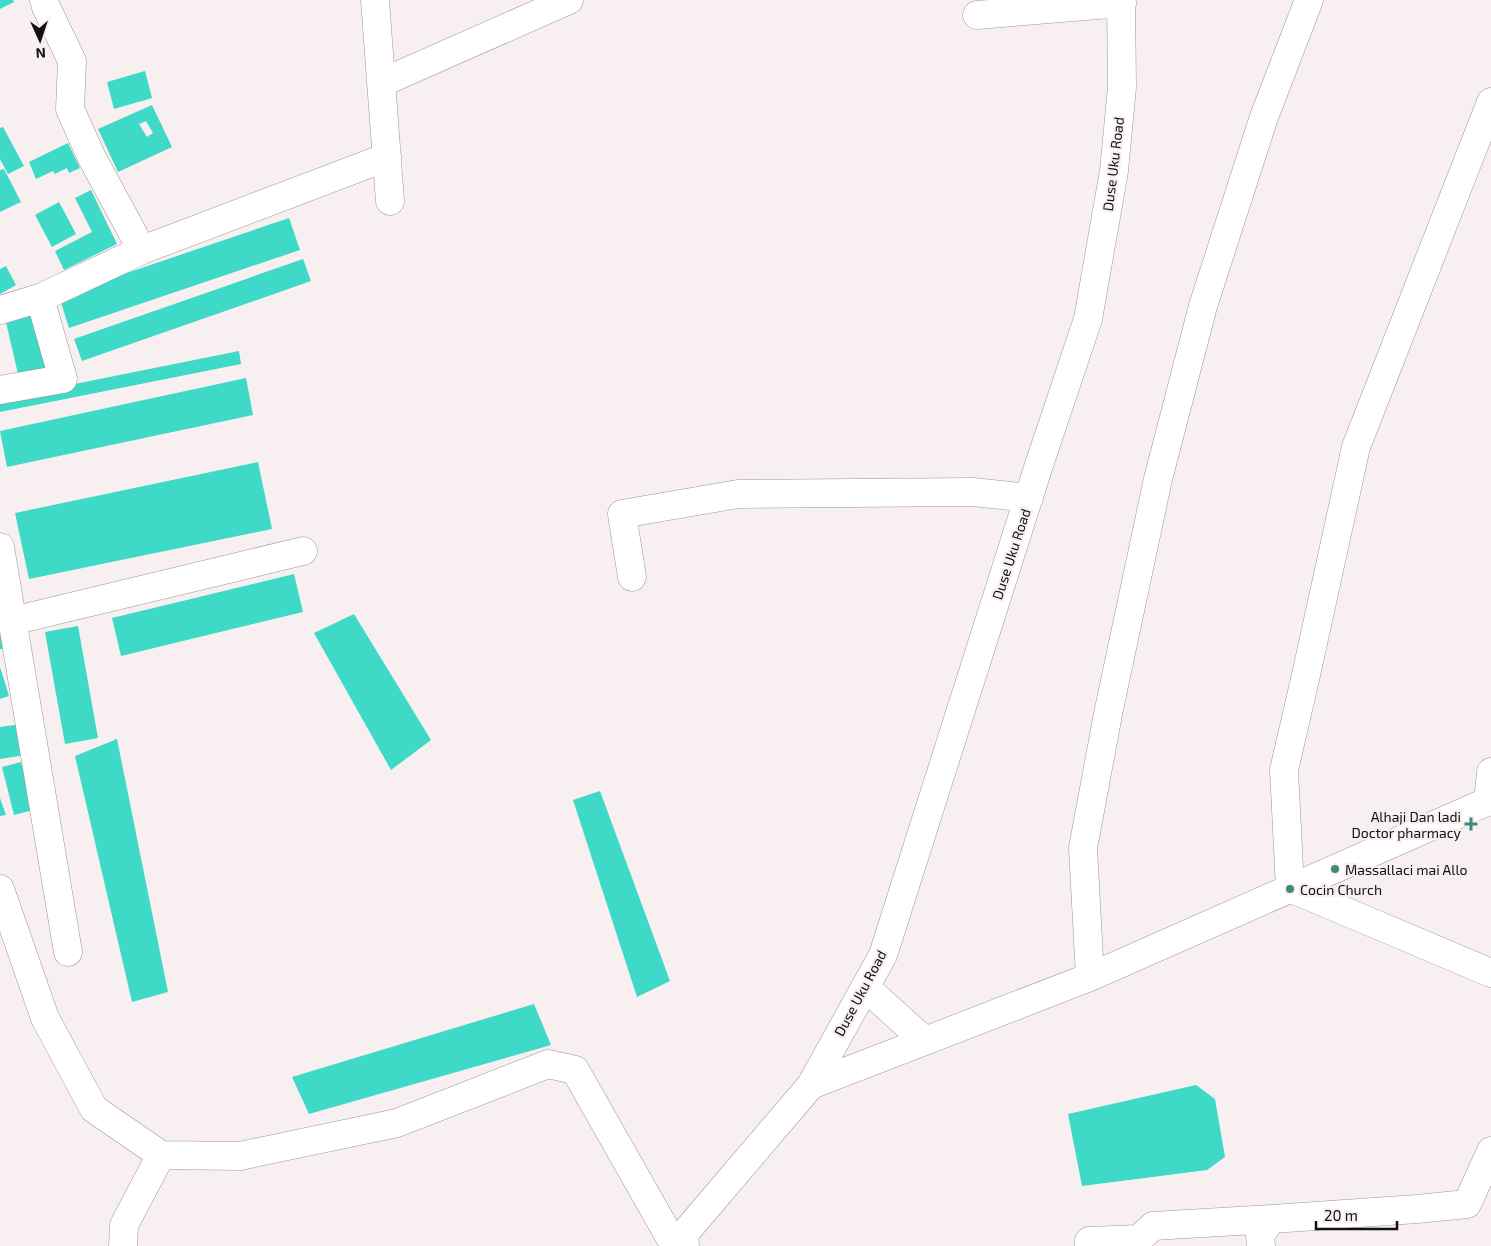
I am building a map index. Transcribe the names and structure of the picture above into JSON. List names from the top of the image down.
{
  "streets": {
    "street": ["Duse Uku Road"]
  },
  "places": {
    "health": ["Alhaji Dan ladi Doctor pharmacy"],
    "other": ["Massallaci mai Allo", "Cocin Church"]
  },
  "scale_bar": "20 m",
  "north": "bottom"
}
